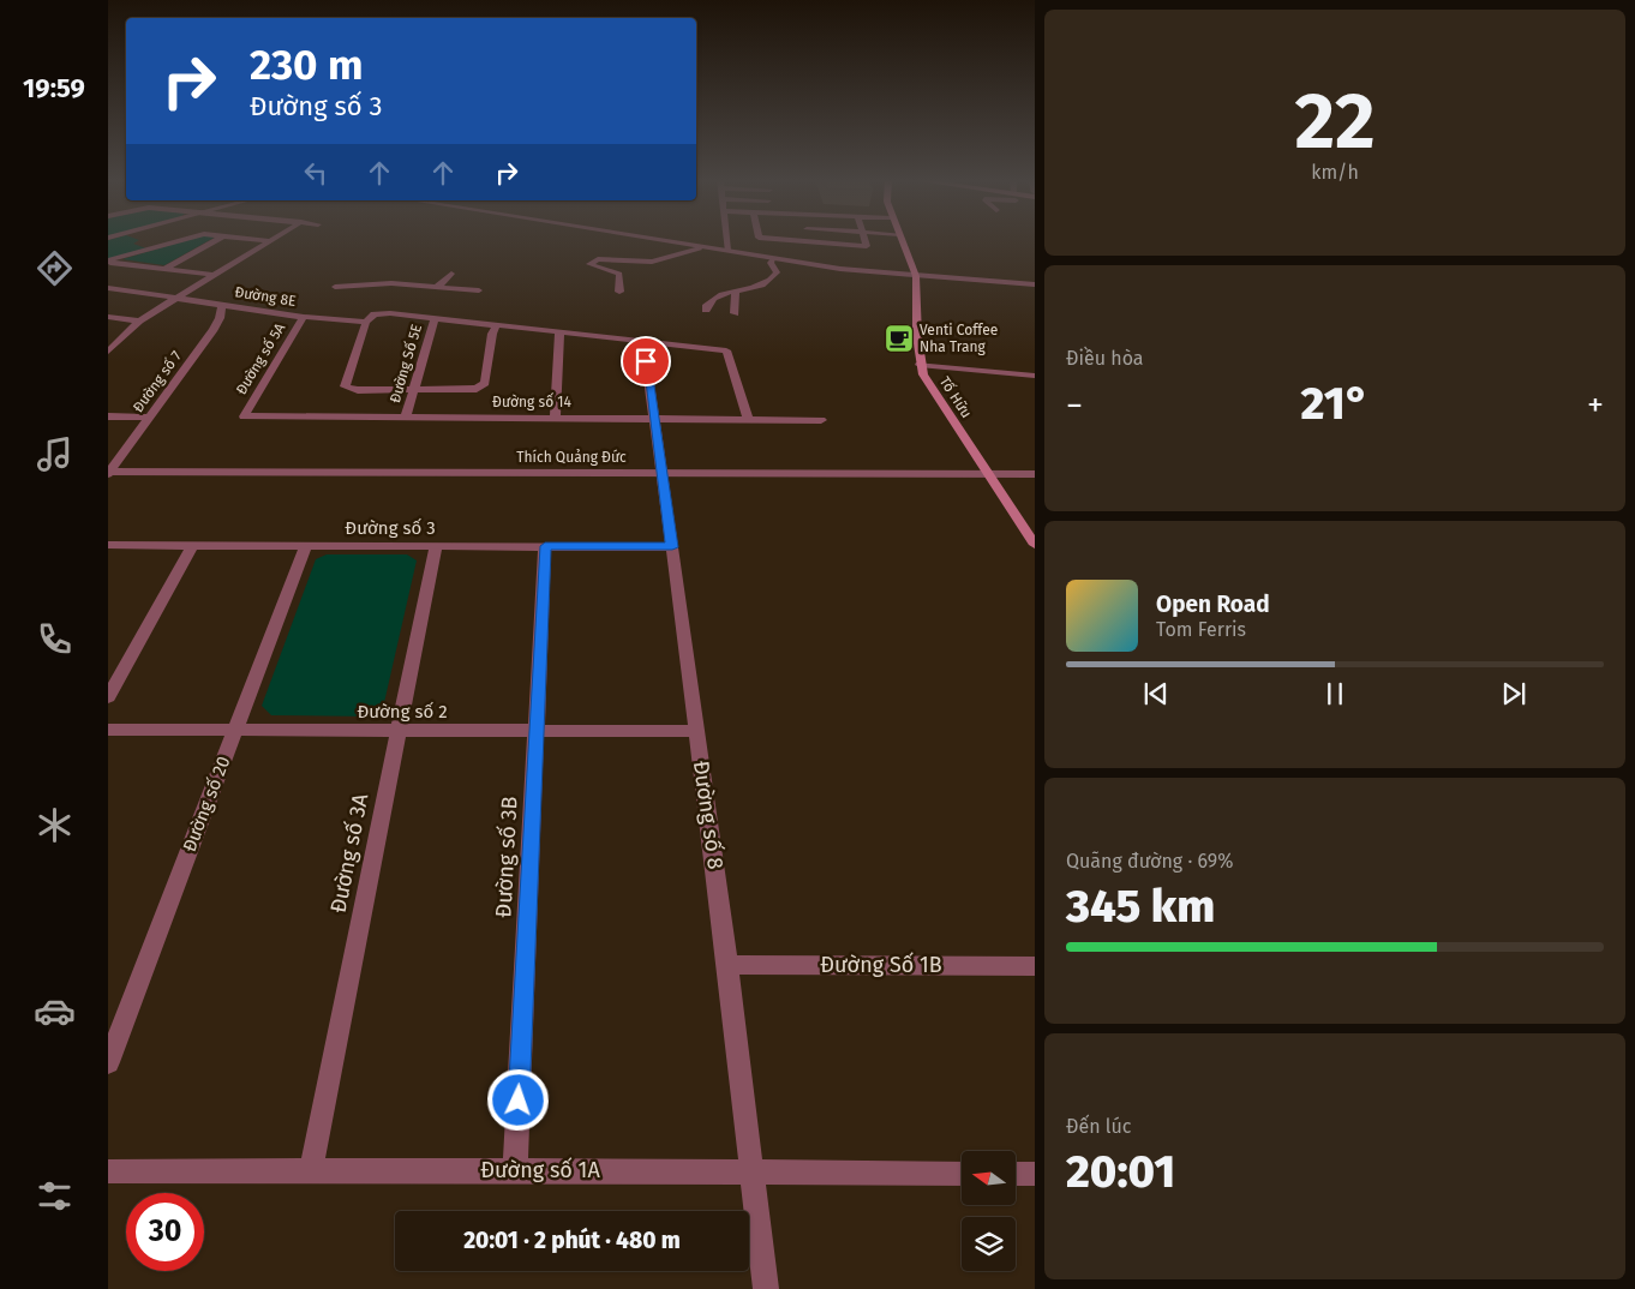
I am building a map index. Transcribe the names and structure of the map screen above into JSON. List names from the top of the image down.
{
  "streets": {
    "main road": ["Tố Hữu"],
    "street": [
      "Đường 8E",
      "Đường số 5A",
      "Đường Số 5E",
      "Đường số 7",
      "Đường số 14",
      "Thích Quảng Đức",
      "Đường số 3",
      "Đường số 2",
      "Đường số 20",
      "Đường số 8",
      "Đường số 3A",
      "Đường số 3B",
      "Đường Số 1B",
      "Đường số 1A"
    ]
  },
  "crossings": [
    ["Đường 8E", "Đường số 5A"],
    ["Đường 8E", "Đường Số 5E"],
    ["Đường 8E", "Đường số 7"],
    ["Đường 8E", "Đường số 14"],
    ["Đường 8E", "Đường số 8"],
    ["Đường số 5A", "Đường số 14"],
    ["Đường Số 5E", "Đường số 14"],
    ["Đường số 7", "Thích Quảng Đức"],
    ["Tố Hữu", "Thích Quảng Đức"],
    ["Đường số 14", "Đường số 8"],
    ["Thích Quảng Đức", "Đường số 8"],
    ["Đường số 3", "Đường số 20"],
    ["Đường số 3", "Đường số 8"],
    ["Đường số 3", "Đường số 3A"],
    ["Đường số 3", "Đường số 3B"],
    ["Đường số 2", "Đường số 20"],
    ["Đường số 2", "Đường số 8"],
    ["Đường số 2", "Đường số 3A"],
    ["Đường số 2", "Đường số 3B"],
    ["Đường số 8", "Đường Số 1B"],
    ["Đường số 8", "Đường số 1A"],
    ["Đường số 3A", "Đường số 1A"],
    ["Đường số 3B", "Đường số 1A"]
  ],
  "places": {
    "cafe": ["Venti Coffee Nha Trang"]
  },
  "north": "left",
  "page": {
    "tabs": "19:59",
    "tile": [
      ["22", "km/h"],
      "Điều hòa",
      ["Quãng đường · 69%", "345 km"],
      ["Đến lúc", "20:01"]
    ],
    "turn": ["230 m", "Đường số 3"],
    "heat": ["−", "21°", "+"],
    "song": ["Open Road", "Tom Ferris"],
    "limit": "30",
    "trip": "20:01 · 2 phút · 480 m"
  }
}
